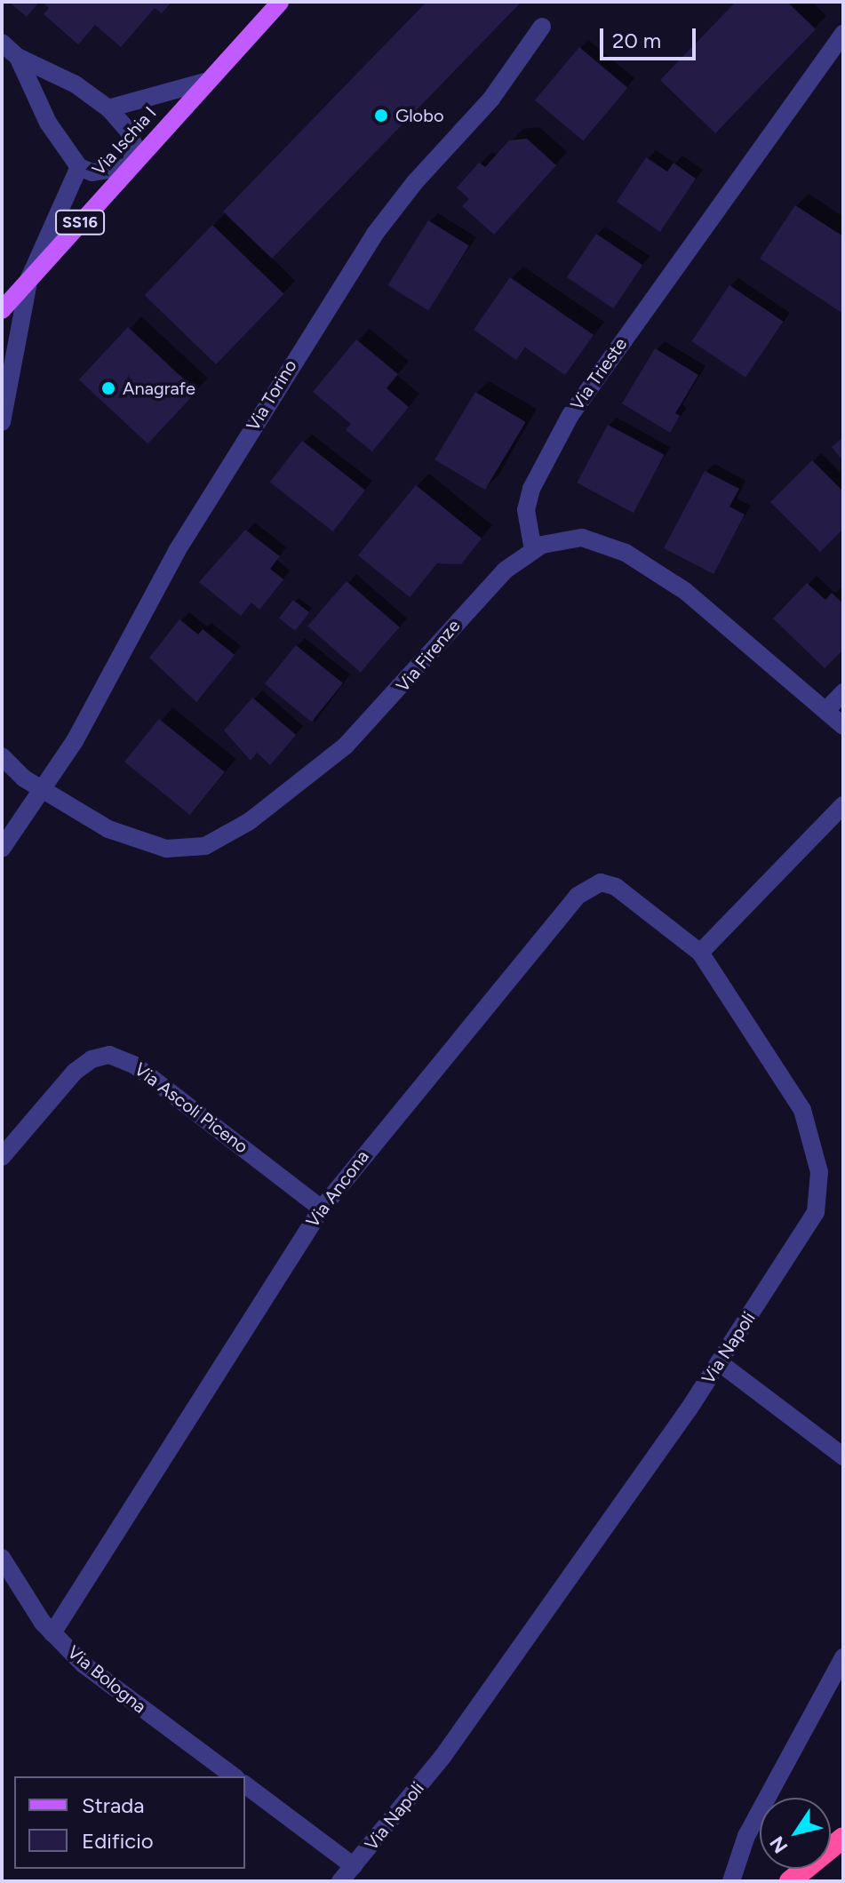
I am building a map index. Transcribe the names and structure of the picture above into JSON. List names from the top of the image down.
{
  "streets": {
    "main road": ["Via Ischia I", "SS16"],
    "street": [
      "Via Trieste",
      "Via Torino",
      "Via Firenze",
      "Via Ascoli Piceno",
      "Via Ancona",
      "Via Napoli",
      "Via Bologna"
    ]
  },
  "crossings": [
    ["Via Trieste", "Via Firenze"],
    ["Via Torino", "Via Firenze"],
    ["Via Ascoli Piceno", "Via Ancona"],
    ["Via Ancona", "Via Napoli"],
    ["Via Ancona", "Via Bologna"]
  ],
  "places": ["Globo", "Anagrafe"],
  "legend": ["Strada", "Edificio"],
  "scale_bar": "20 m",
  "north": "bottom left"
}
